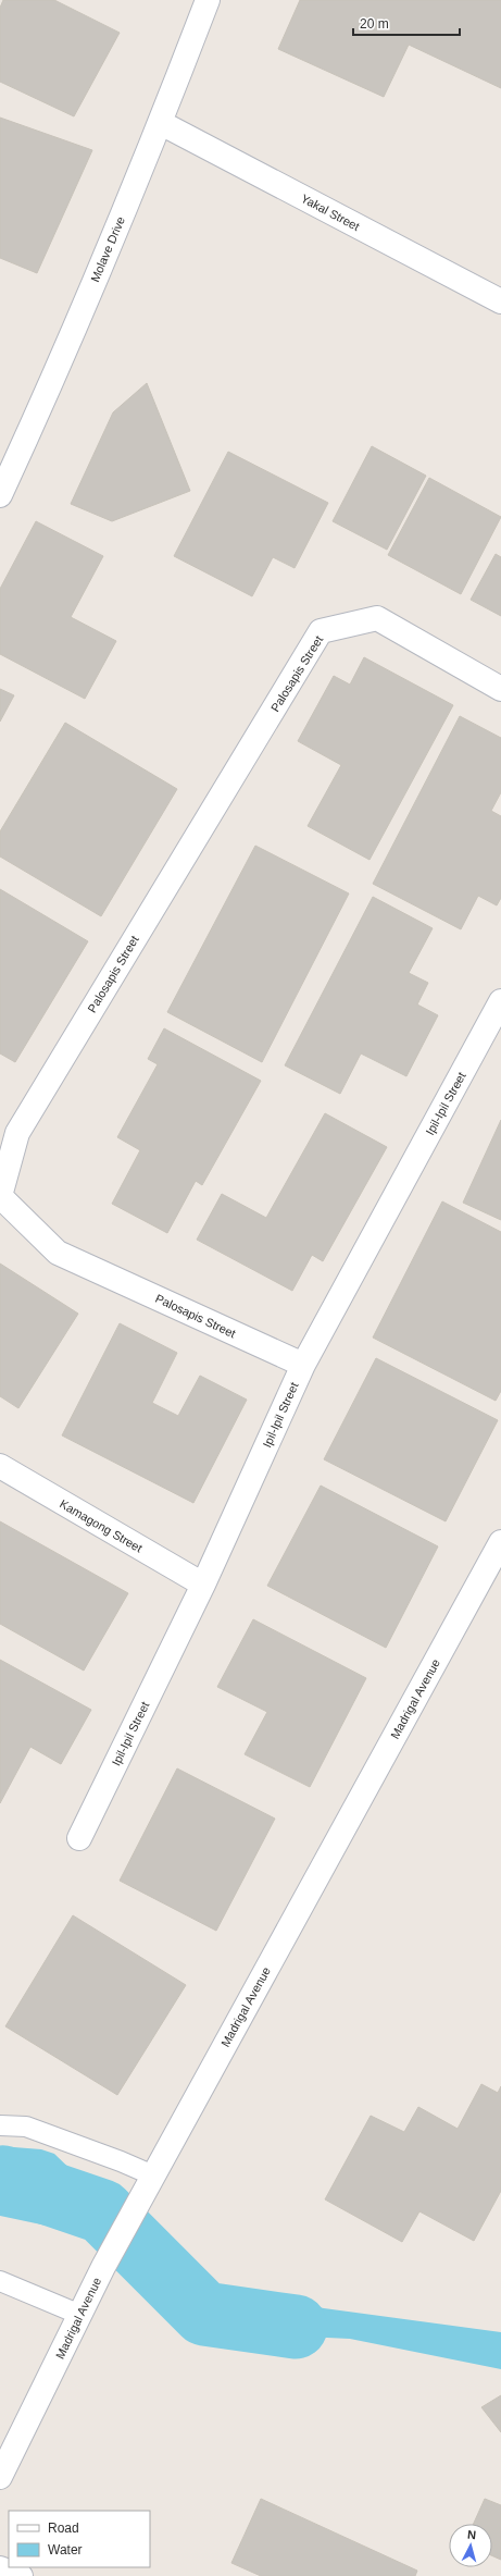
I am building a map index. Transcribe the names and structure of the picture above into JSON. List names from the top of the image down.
{
  "streets": {
    "street": [
      "Yakal Street",
      "Molave Drive",
      "Palosapis Street",
      "Ipil-Ipil Street",
      "Kamagong Street",
      "Madrigal Avenue"
    ]
  },
  "crossings": [
    ["Yakal Street", "Molave Drive"],
    ["Palosapis Street", "Ipil-Ipil Street"],
    ["Ipil-Ipil Street", "Kamagong Street"]
  ],
  "legend": ["Road", "Water"],
  "scale_bar": "20 m",
  "north": "top"
}
